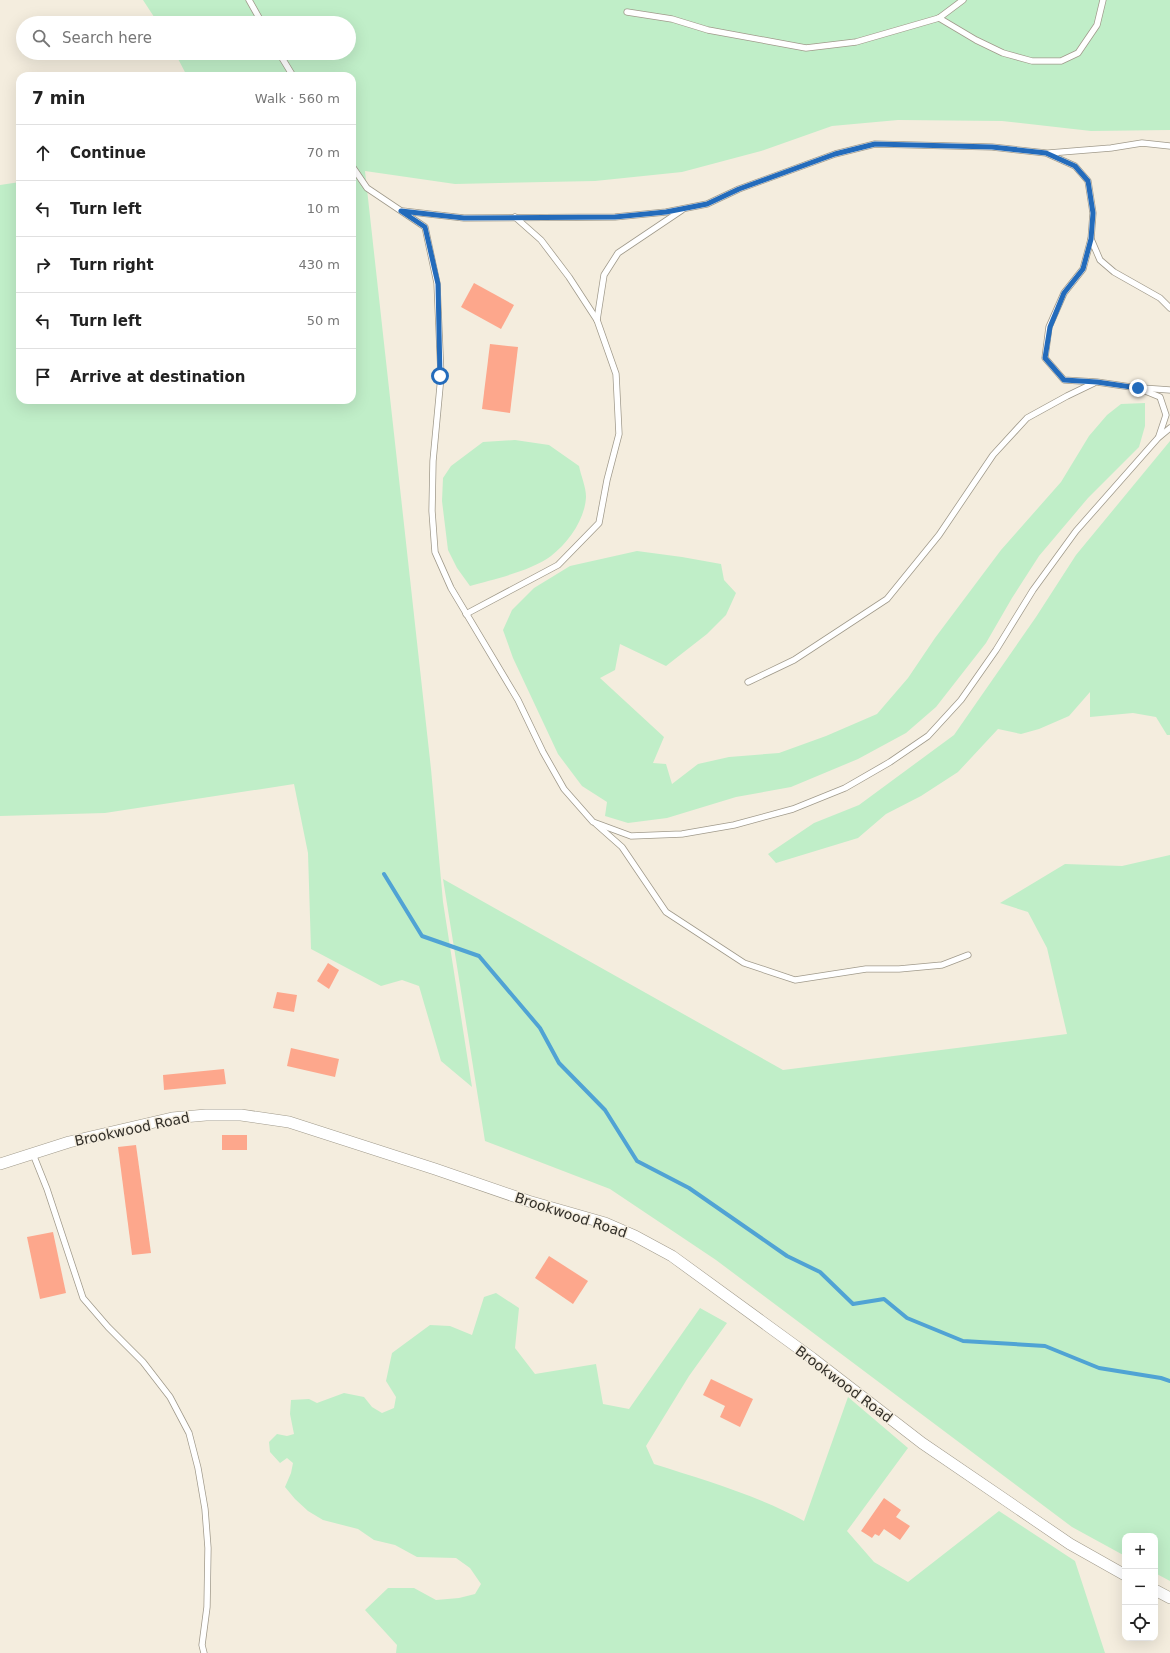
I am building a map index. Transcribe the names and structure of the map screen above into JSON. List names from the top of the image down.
{
  "streets": {
    "street": ["Brookwood Road"]
  },
  "page": {
    "search": "Search here",
    "heading": ["7 min", "Walk · 560 m"],
    "list": [
      ["Continue", "70 m"],
      ["Turn left", "10 m"],
      ["Turn right", "430 m"],
      ["Turn left", "50 m"],
      "Arrive at destination"
    ],
    "map_buttons": ["+", "−"]
  }
}
